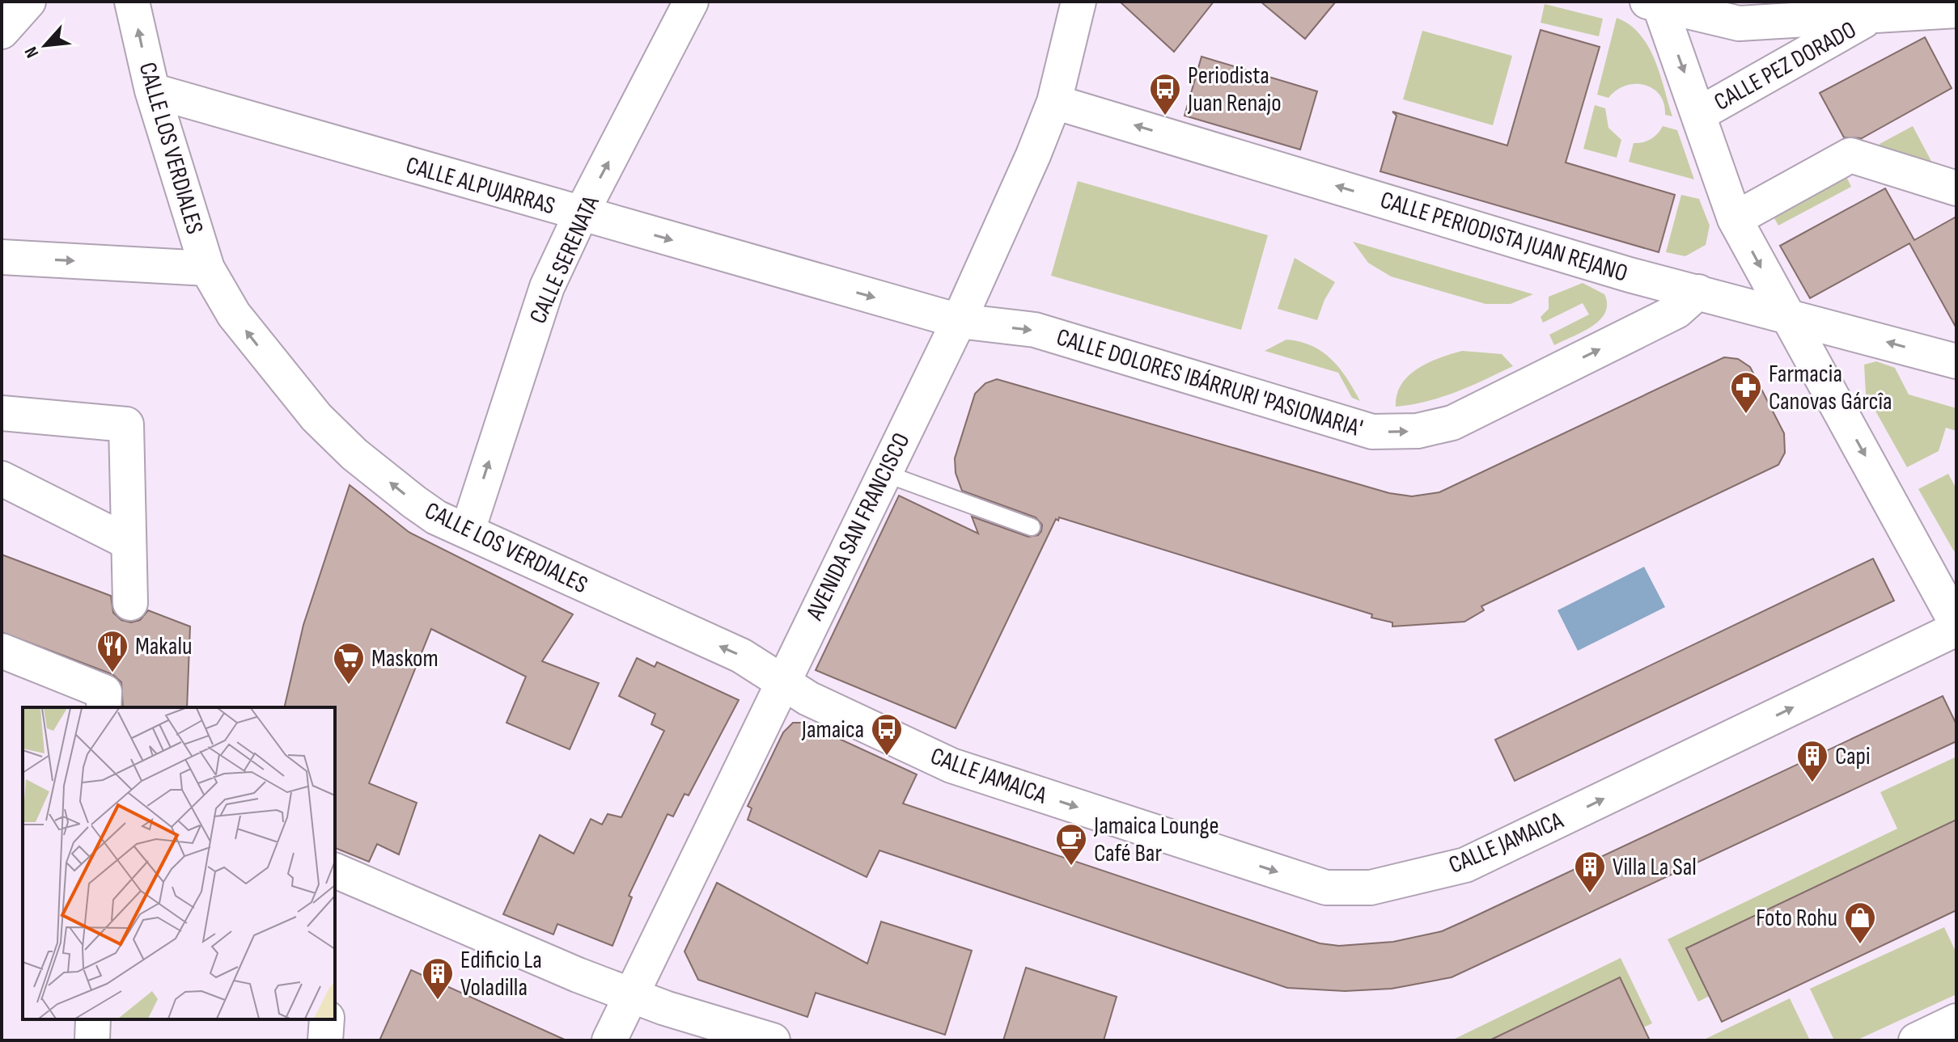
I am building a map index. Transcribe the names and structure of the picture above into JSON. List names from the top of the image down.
{
  "streets": {
    "street": [
      "CALLE PEZ DORADO",
      "CALLE LOS VERDIALES",
      "CALLE ALPUJARRAS",
      "CALLE PERIODISTA JUAN REJANO",
      "CALLE SERENATA",
      "CALLE DOLORES IBÁRRURI 'PASIONARIA'",
      "AVENIDA SAN FRANCISCO",
      "CALLE JAMAICA"
    ]
  },
  "crossings": [
    ["CALLE LOS VERDIALES", "CALLE ALPUJARRAS"],
    ["CALLE LOS VERDIALES", "CALLE SERENATA"],
    ["CALLE LOS VERDIALES", "AVENIDA SAN FRANCISCO"],
    ["CALLE LOS VERDIALES", "CALLE JAMAICA"],
    ["CALLE ALPUJARRAS", "CALLE SERENATA"],
    ["CALLE ALPUJARRAS", "CALLE DOLORES IBÁRRURI 'PASIONARIA'"],
    ["CALLE ALPUJARRAS", "AVENIDA SAN FRANCISCO"],
    ["CALLE PERIODISTA JUAN REJANO", "CALLE DOLORES IBÁRRURI 'PASIONARIA'"],
    ["CALLE PERIODISTA JUAN REJANO", "AVENIDA SAN FRANCISCO"],
    ["CALLE DOLORES IBÁRRURI 'PASIONARIA'", "AVENIDA SAN FRANCISCO"],
    ["AVENIDA SAN FRANCISCO", "CALLE JAMAICA"]
  ],
  "one_way": [
    "CALLE LOS VERDIALES",
    "CALLE ALPUJARRAS",
    "CALLE PERIODISTA JUAN REJANO",
    "CALLE SERENATA",
    "CALLE DOLORES IBÁRRURI 'PASIONARIA'",
    "CALLE JAMAICA"
  ],
  "places": {
    "bus stop": ["Periodista Juan Renajo", "Jamaica"],
    "pharmacy": ["Farmacia Canovas Gárcîa"],
    "restaurant": ["Makalu"],
    "supermarket": ["Maskom"],
    "building": ["Capi", "Villa La Sal", "Edificio La Voladilla"],
    "cafe": ["Jamaica Lounge Café Bar"],
    "shop": ["Foto Rohu"]
  },
  "north": "bottom left"
}
